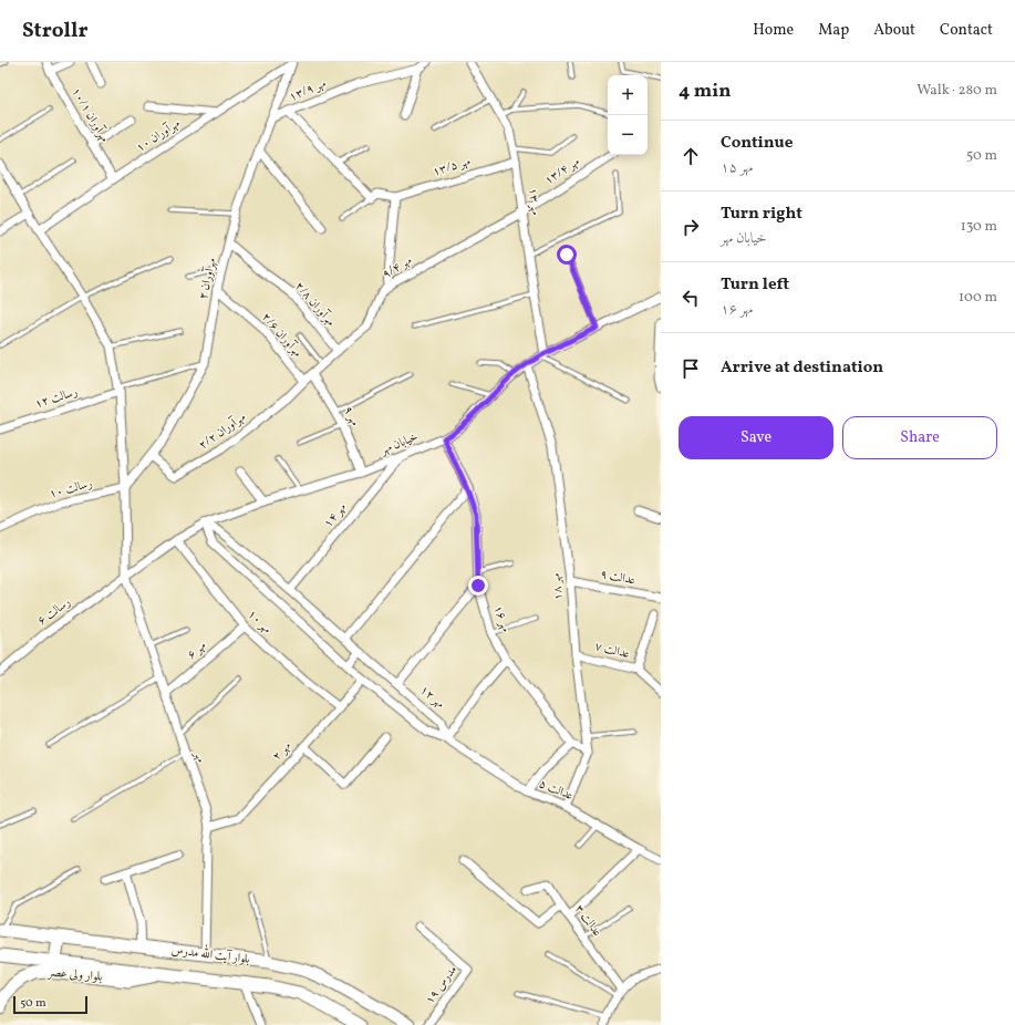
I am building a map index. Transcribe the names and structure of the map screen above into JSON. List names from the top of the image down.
{
  "streets": {
    "main road": ["بلوار آیت الله مدرس", "بلوار ولی عصر"],
    "street": [
      "مهر ۱۳/۹",
      "مهرآوران ۱۰/۱",
      "مهرآوران ۱۰",
      "مهر ۱۳/۵",
      "مهر ۱۳/۴",
      "مهر ۱۳",
      "مهر ۹/۴",
      "مهرآوران ۲",
      "مهرآوران ۲/۸",
      "مهرآوران ۲/۶",
      "رسالت ۱۲",
      "مهر ۹",
      "مهرآوران ۲/۲",
      "خیابان مهر",
      "رسالت ۱۰",
      "مهر ۱۴",
      "عدالت ۹",
      "مهر ۱۸",
      "رسالت ۶",
      "مهر ۱۶",
      "مهر ۱۰",
      "مهر ۶",
      "عدالت ۷",
      "مهر ۱۲",
      "مهر ۲",
      "مهر",
      "عدالت ۵",
      "عدالت ۳",
      "مدرس ۱۹"
    ]
  },
  "crossings": [
    ["مهر ۱۳/۹", "مهرآوران ۲"],
    ["مهرآوران ۱۰/۱", "مهرآوران ۱۰"],
    ["مهرآوران ۱۰", "مهرآوران ۲"],
    ["مهر ۱۳/۵", "مهر ۱۳"],
    ["مهر ۱۳/۴", "مهر ۱۳"],
    ["مهر ۱۳/۴", "مهر ۹/۴"],
    ["مهر ۱۳", "مهر ۹/۴"],
    ["مهر ۱۳", "خیابان مهر"],
    ["مهر ۹/۴", "مهرآوران ۲/۸"],
    ["مهر ۹/۴", "مهرآوران ۲/۶"],
    ["مهر ۹/۴", "مهر ۹"],
    ["مهر ۹/۴", "مهرآوران ۲/۲"],
    ["مهرآوران ۲", "مهرآوران ۲/۸"],
    ["مهرآوران ۲", "مهرآوران ۲/۶"],
    ["مهرآوران ۲", "مهرآوران ۲/۲"],
    ["مهرآوران ۲", "رسالت ۱۰"],
    ["مهرآوران ۲", "مهر"],
    ["مهرآوران ۲/۶", "مهرآوران ۲/۲"],
    ["رسالت ۱۲", "مهر"],
    ["مهر ۹", "خیابان مهر"],
    ["خیابان مهر", "مهر ۱۴"],
    ["خیابان مهر", "مهر ۱۸"],
    ["خیابان مهر", "رسالت ۶"],
    ["خیابان مهر", "مهر ۱۶"],
    ["خیابان مهر", "مهر ۱۰"],
    ["خیابان مهر", "مهر ۱۲"],
    ["خیابان مهر", "مهر"],
    ["رسالت ۱۰", "مهر"],
    ["مهر ۱۴", "مهر ۱۲"],
    ["عدالت ۹", "مهر ۱۸"],
    ["مهر ۱۸", "مهر ۱۶"],
    ["مهر ۱۸", "عدالت ۷"],
    ["مهر ۱۸", "عدالت ۵"],
    ["رسالت ۶", "مهر"],
    ["مهر ۱۰", "مهر ۶"],
    ["مهر ۱۰", "مهر ۲"],
    ["مهر ۶", "مهر"],
    ["مهر ۱۲", "عدالت ۵"],
    ["مهر ۲", "مهر"],
    ["مهر", "بلوار آیت الله مدرس"],
    ["بلوار آیت الله مدرس", "بلوار ولی عصر"]
  ],
  "scale_bar": "50 m",
  "page": {
    "header": "Strollr",
    "nav": [
      "Home",
      "Map",
      "About",
      "Contact"
    ],
    "heading": ["4 min", "Walk · 280 m"],
    "map_buttons": ["+", "−"],
    "list": [
      ["Continue", "مهر ۱۵", "50 m"],
      ["Turn right", "خیابان مهر", "130 m"],
      ["Turn left", "مهر ۱۶", "100 m"],
      "Arrive at destination"
    ],
    "buttons": ["Save", "Share"],
    "scale": "50 m"
  }
}
